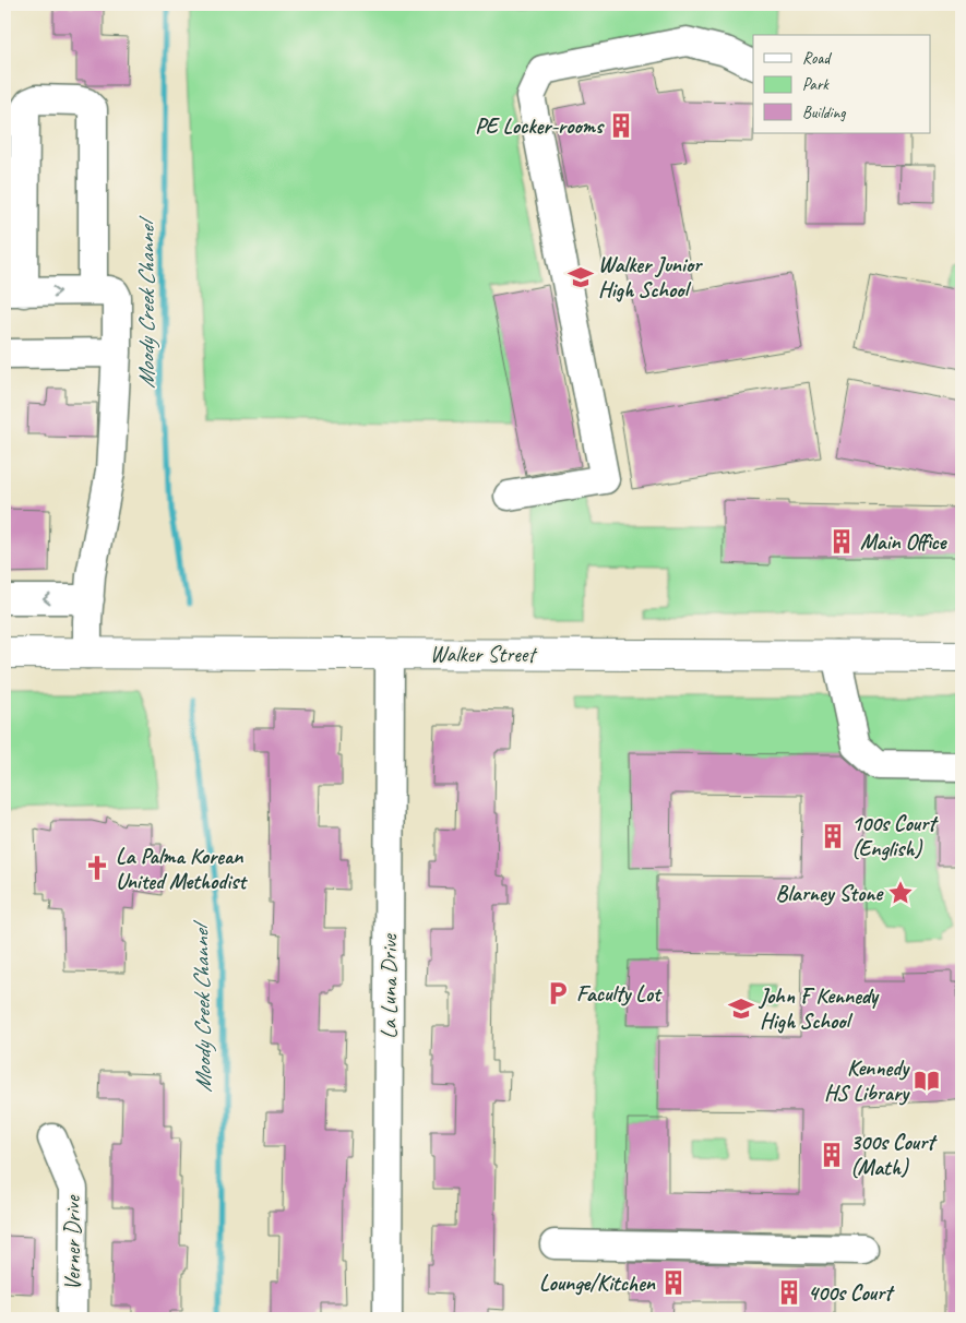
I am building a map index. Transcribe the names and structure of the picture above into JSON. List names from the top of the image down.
{
  "streets": {
    "main road": ["Walker Street"],
    "street": ["La Luna Drive", "Verner Drive"]
  },
  "crossings": [
    ["Walker Street", "La Luna Drive"]
  ],
  "water": ["Moody Creek Channel"],
  "places": {
    "building": [
      "PE Locker-rooms",
      "Main Office",
      "100s Court (English)",
      "300s Court (Math)",
      "Lounge/Kitchen",
      "400s Court"
    ],
    "school or university": ["Walker Junior High School", "John F Kennedy High School"],
    "church": ["La Palma Korean United Methodist"],
    "place": ["Blarney Stone"],
    "parking": ["Faculty Lot"],
    "library": ["Kennedy HS Library"]
  },
  "legend": ["Road", "Park", "Building"]
}
